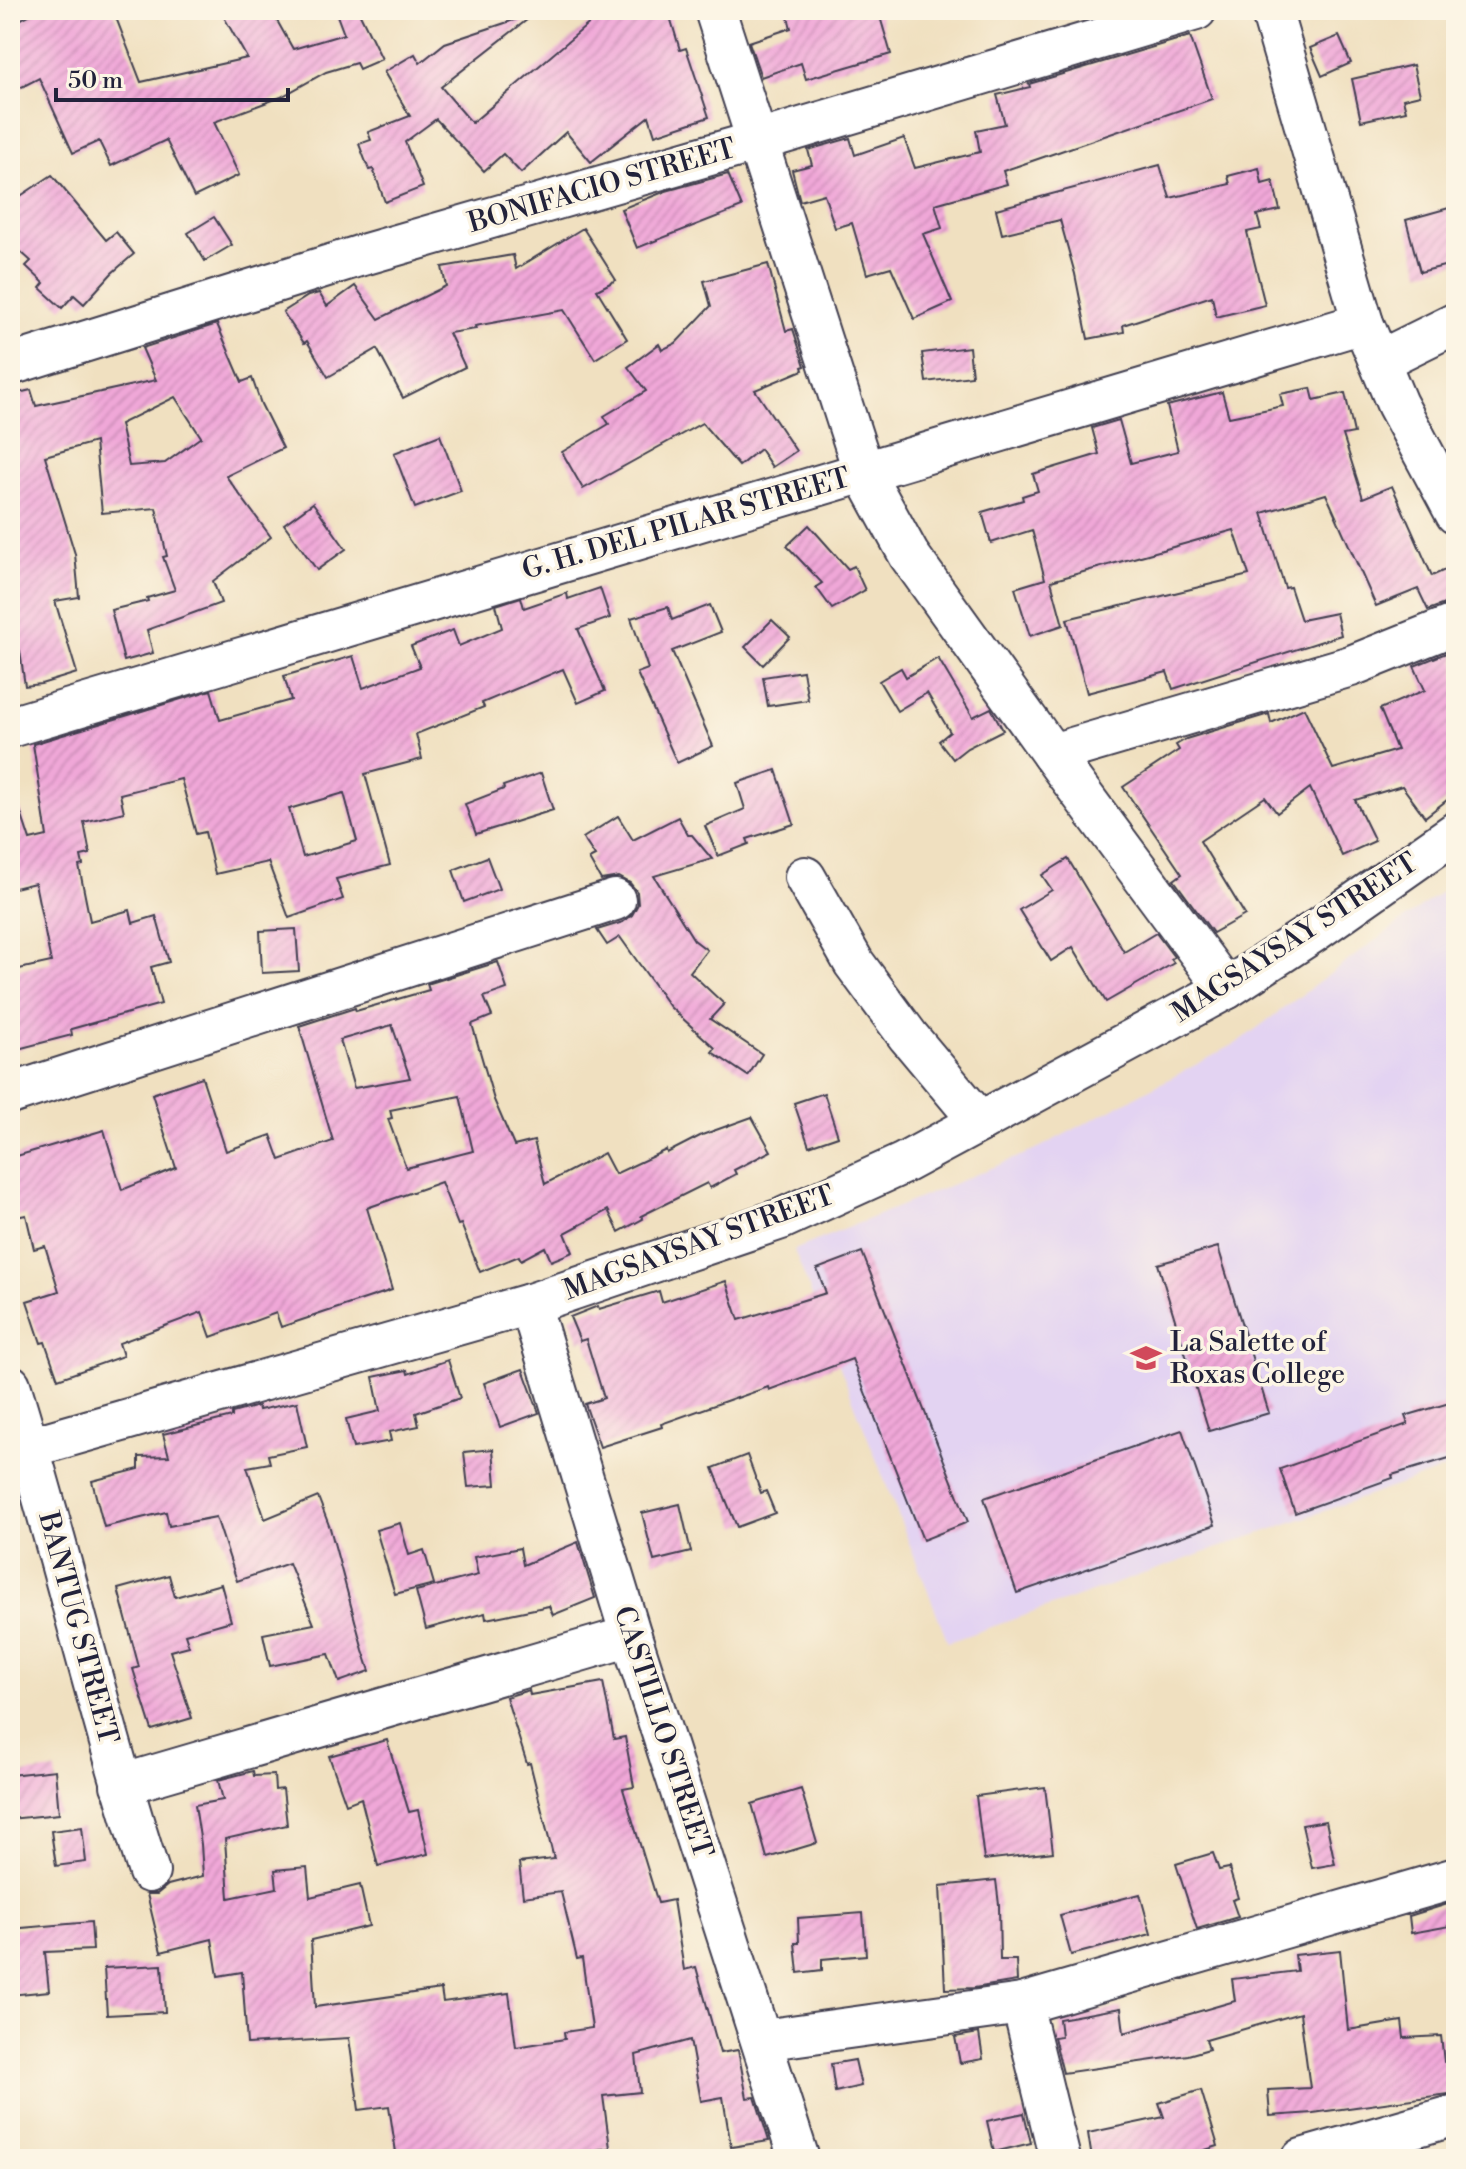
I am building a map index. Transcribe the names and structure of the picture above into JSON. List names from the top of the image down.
{
  "streets": {
    "street": [
      "BONIFACIO STREET",
      "G. H. DEL PILAR STREET",
      "MAGSAYSAY STREET",
      "BANTUG STREET",
      "CASTILLO STREET"
    ]
  },
  "crossings": [
    ["MAGSAYSAY STREET", "BANTUG STREET"],
    ["MAGSAYSAY STREET", "CASTILLO STREET"]
  ],
  "places": {
    "school or university": ["La Salette of Roxas College"]
  },
  "scale_bar": "50 m"
}
